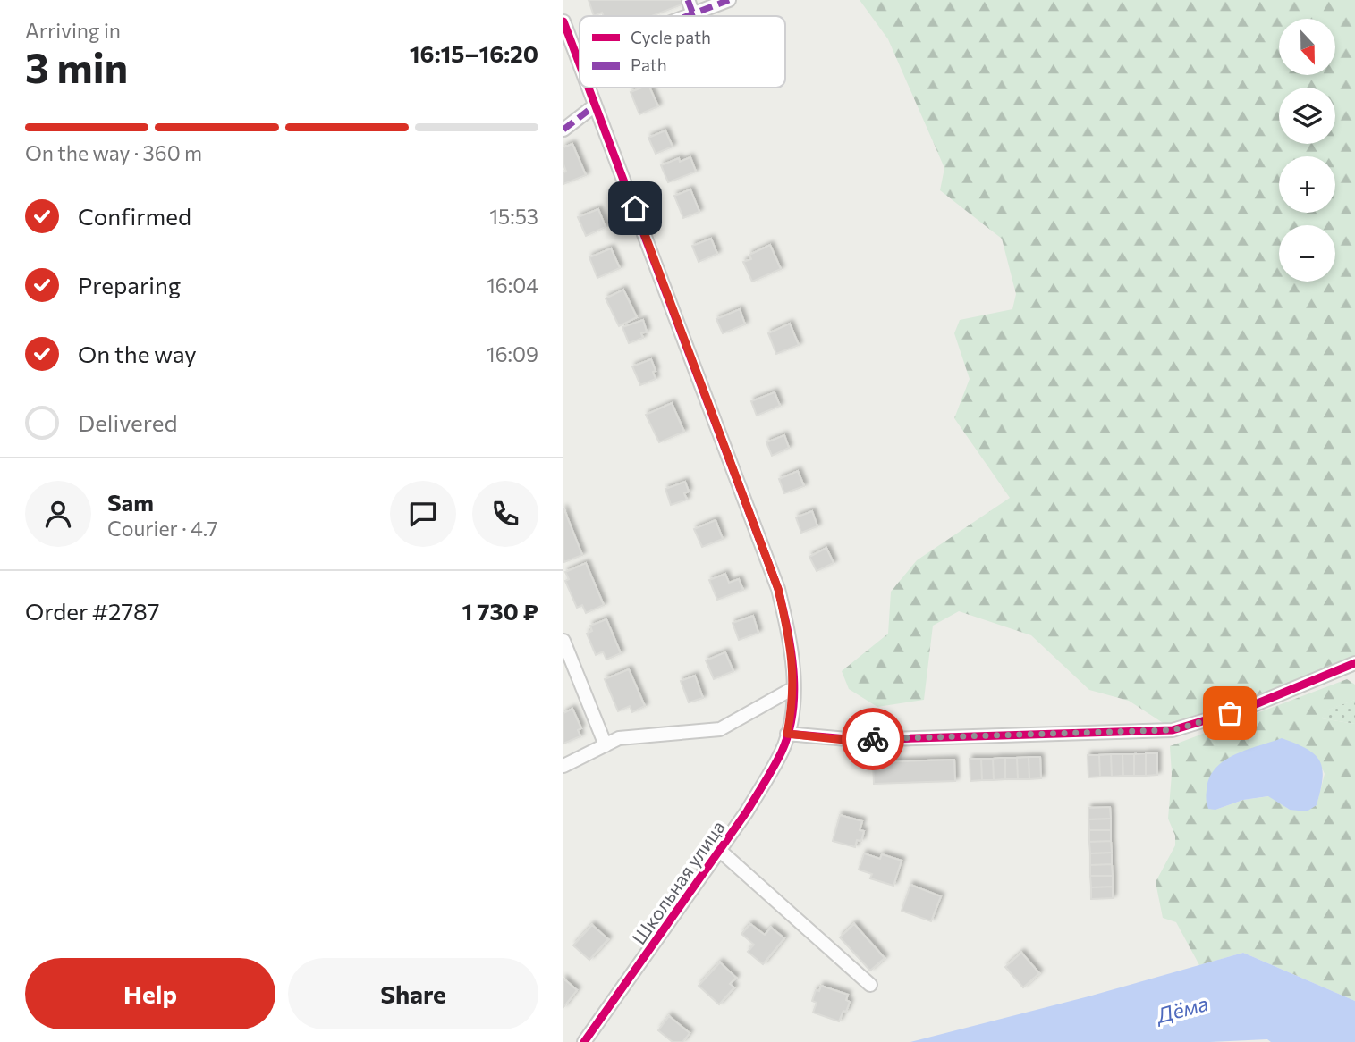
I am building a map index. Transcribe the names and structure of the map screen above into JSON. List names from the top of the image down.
{
  "streets": {
    "street": ["Школьная улица"]
  },
  "water": ["Дёма"],
  "legend": ["Cycle path", "Path"],
  "north": "bottom",
  "page": {
    "heading": ["3 min", "Arriving in", "16:15–16:20"],
    "panel": [
      "Sam",
      "Courier · 4.7",
      "Order #2787",
      "1 730 ₽"
    ],
    "map_buttons": ["+", "−"],
    "bar": "On the way · 360 m",
    "list": [
      ["Confirmed", "15:53"],
      ["Preparing", "16:04"],
      ["On the way", "16:09"],
      "Delivered"
    ],
    "buttons": ["Help", "Share"]
  }
}
